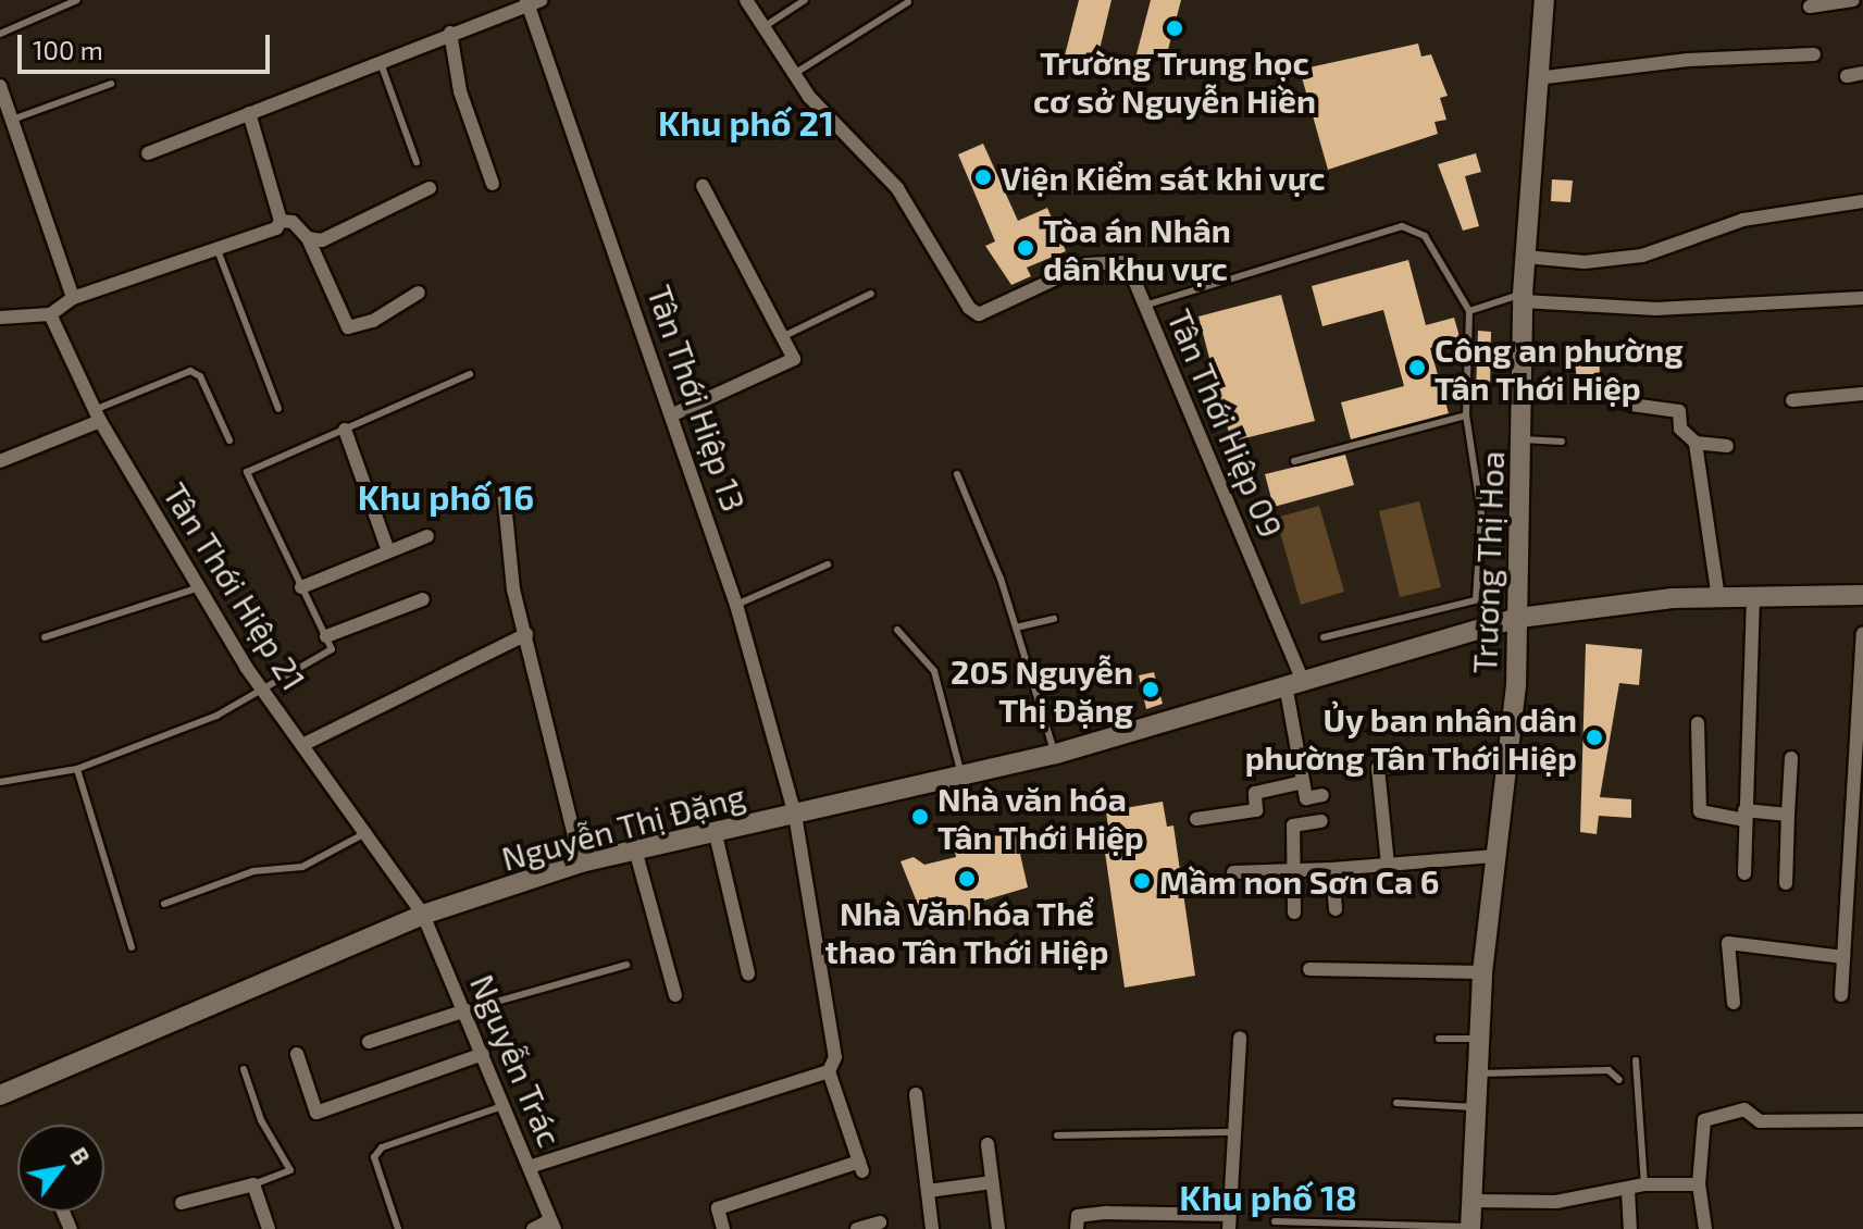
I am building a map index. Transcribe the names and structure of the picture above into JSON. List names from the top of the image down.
{
  "streets": {
    "street": [
      "Tân Thới Hiệp 13",
      "Tân Thới Hiệp 09",
      "Trương Thị Hoa",
      "Tân Thới Hiệp 21",
      "Nguyễn Thị Đặng",
      "Nguyễn Trác"
    ]
  },
  "crossings": [
    ["Tân Thới Hiệp 13", "Nguyễn Thị Đặng"],
    ["Tân Thới Hiệp 09", "Nguyễn Thị Đặng"],
    ["Trương Thị Hoa", "Nguyễn Thị Đặng"],
    ["Tân Thới Hiệp 21", "Nguyễn Thị Đặng"],
    ["Tân Thới Hiệp 21", "Nguyễn Trác"],
    ["Nguyễn Thị Đặng", "Nguyễn Trác"]
  ],
  "districts": ["Khu phố 21", "Khu phố 16", "Khu phố 18"],
  "places": [
    "Trường Trung học cơ sở Nguyễn Hiền",
    "Viện Kiểm sát khi vực",
    "Tòa án Nhân dân khu vực",
    "Công an phường Tân Thới Hiệp",
    "205 Nguyễn Thị Đặng",
    "Ủy ban nhân dân phường Tân Thới Hiệp",
    "Nhà văn hóa Tân Thới Hiệp",
    "Nhà Văn hóa Thể thao Tân Thới Hiệp",
    "Mầm non Sơn Ca 6"
  ],
  "scale_bar": "100 m",
  "north": "top right"
}
